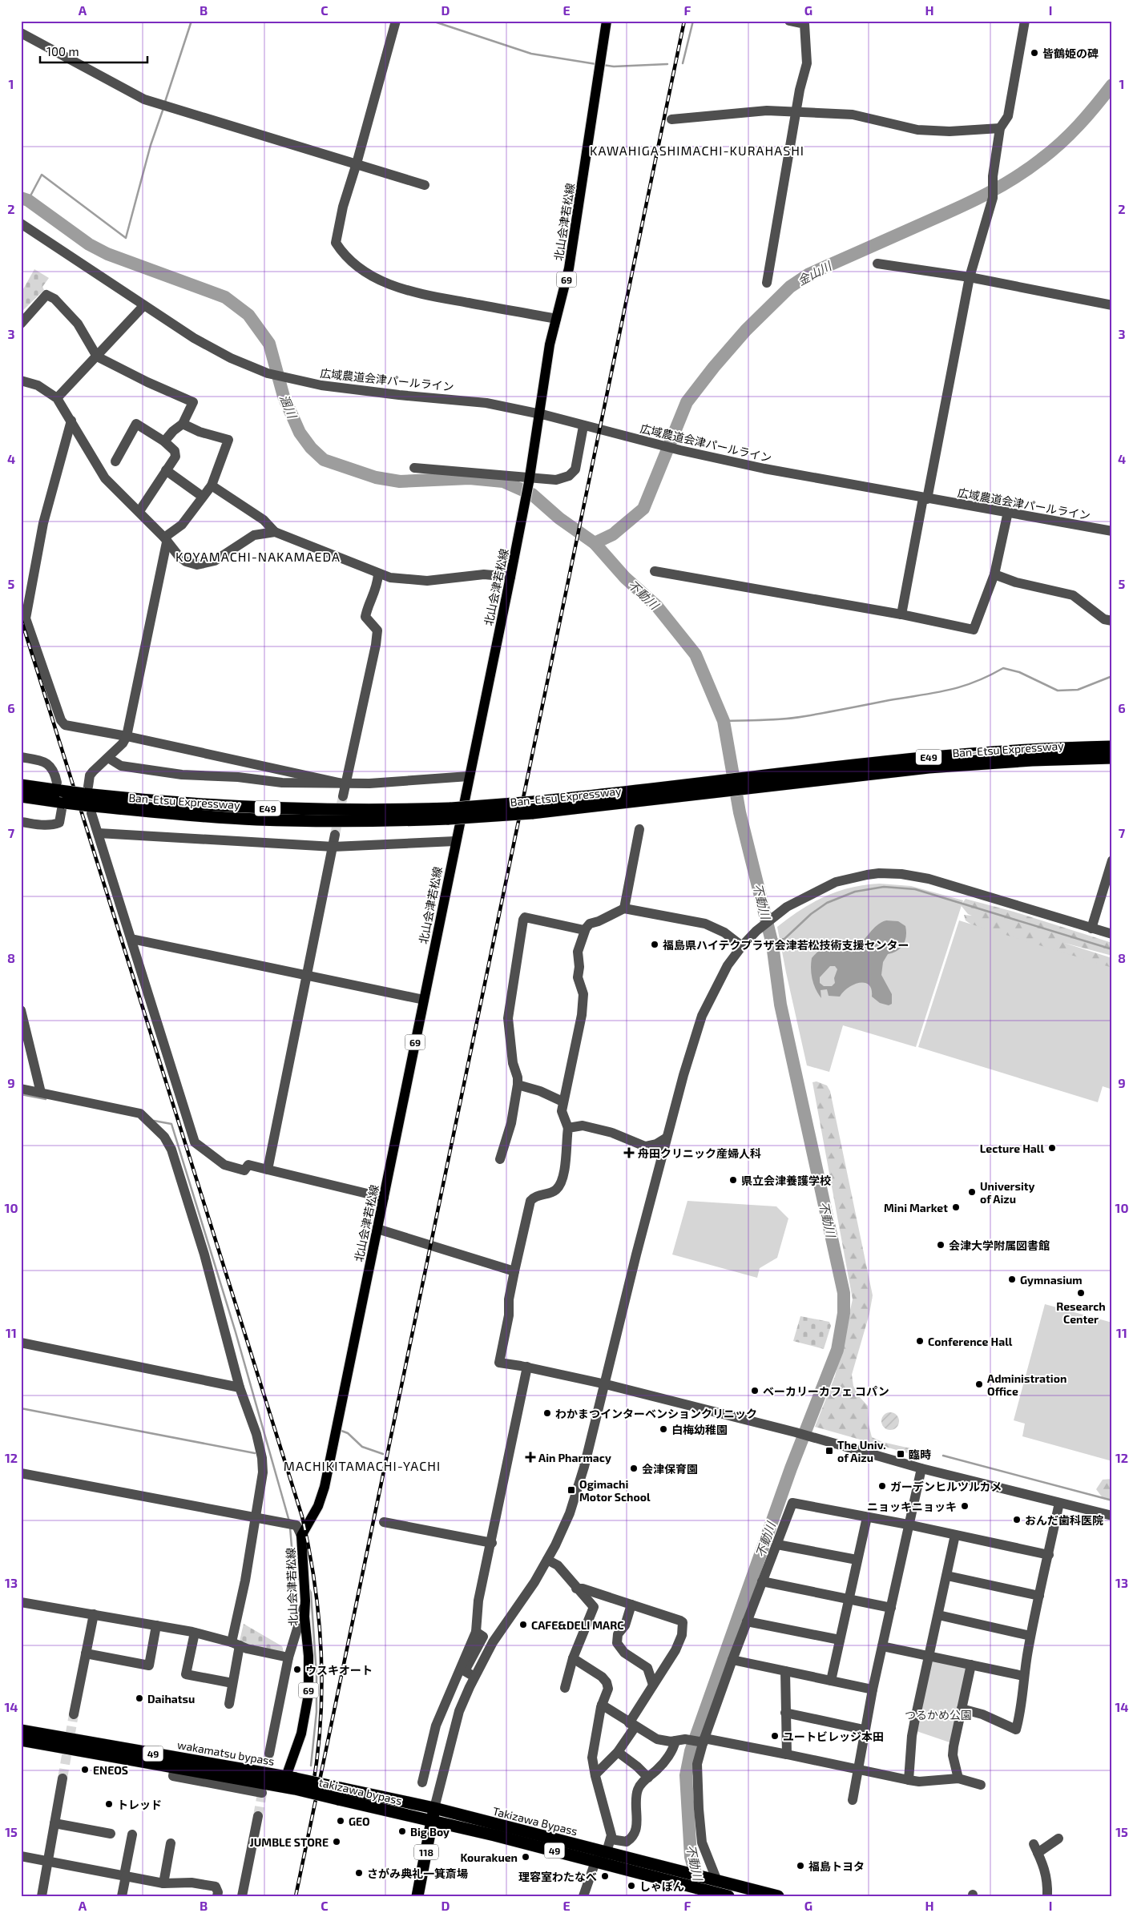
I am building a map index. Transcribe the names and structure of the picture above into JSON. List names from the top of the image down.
{
  "streets": {
    "highway": [
      "Ban-Etsu Expressway",
      "E49",
      "wakamatsu bypass",
      "49",
      "takizawa bypass",
      "Takizawa Bypass",
      "118"
    ],
    "main road": ["北山会津若松線", "69"],
    "street": ["広域農道会津パールライン"]
  },
  "crossings": [
    ["北山会津若松線", "広域農道会津パールライン"],
    ["北山会津若松線", "wakamatsu bypass"],
    ["北山会津若松線", "takizawa bypass"],
    ["wakamatsu bypass", "takizawa bypass"],
    ["49", "takizawa bypass"],
    ["49", "118"],
    ["takizawa bypass", "Takizawa Bypass"],
    ["takizawa bypass", "118"],
    ["Takizawa Bypass", "118"]
  ],
  "districts": ["KAWAHIGASHIMACHI-KURAHASHI", "KOYAMACHI-NAKAMAEDA", "MACHIKITAMACHI-YACHI"],
  "water": ["金山川", "溷川", "不動川"],
  "parks": ["つるかめ公園"],
  "places": {
    "other": [
      "皆鶴姫の碑",
      "福島県ハイテクプラザ会津若松技術支援センター",
      "Lecture Hall",
      "県立会津養護学校",
      "University of Aizu",
      "Mini Market",
      "会津大学附属図書館",
      "Gymnasium",
      "Research Center",
      "Conference Hall",
      "Administration Office",
      "ベーカリーカフェ コパン",
      "わかまつインターベンションクリニック",
      "白梅幼稚園",
      "会津保育園",
      "ガーデンヒルツルカメ",
      "ニョッキニョッキ",
      "おんだ歯科医院",
      "CAFE&DELI MARC",
      "ウスキオート",
      "Daihatsu",
      "ユートビレッジ本田",
      "ENEOS",
      "トレッド",
      "GEO",
      "Big Boy",
      "JUMBLE STORE",
      "Kourakuen",
      "福島トヨタ",
      "さがみ典礼一箕斎場",
      "理容室わたなべ",
      "しゃぼん"
    ],
    "health": ["舟田クリニック産婦人科", "Ain Pharmacy"],
    "transit": ["The Univ. of Aizu", "臨時", "Ogimachi Motor School"]
  },
  "scale_bar": "100 m",
  "grid": {
    "columns": [
      "A",
      "B",
      "C",
      "D",
      "E",
      "F",
      "G",
      "H",
      "I"
    ],
    "rows": [
      "1",
      "2",
      "3",
      "4",
      "5",
      "6",
      "7",
      "8",
      "9",
      "10",
      "11",
      "12",
      "13",
      "14",
      "15"
    ]
  }
}
